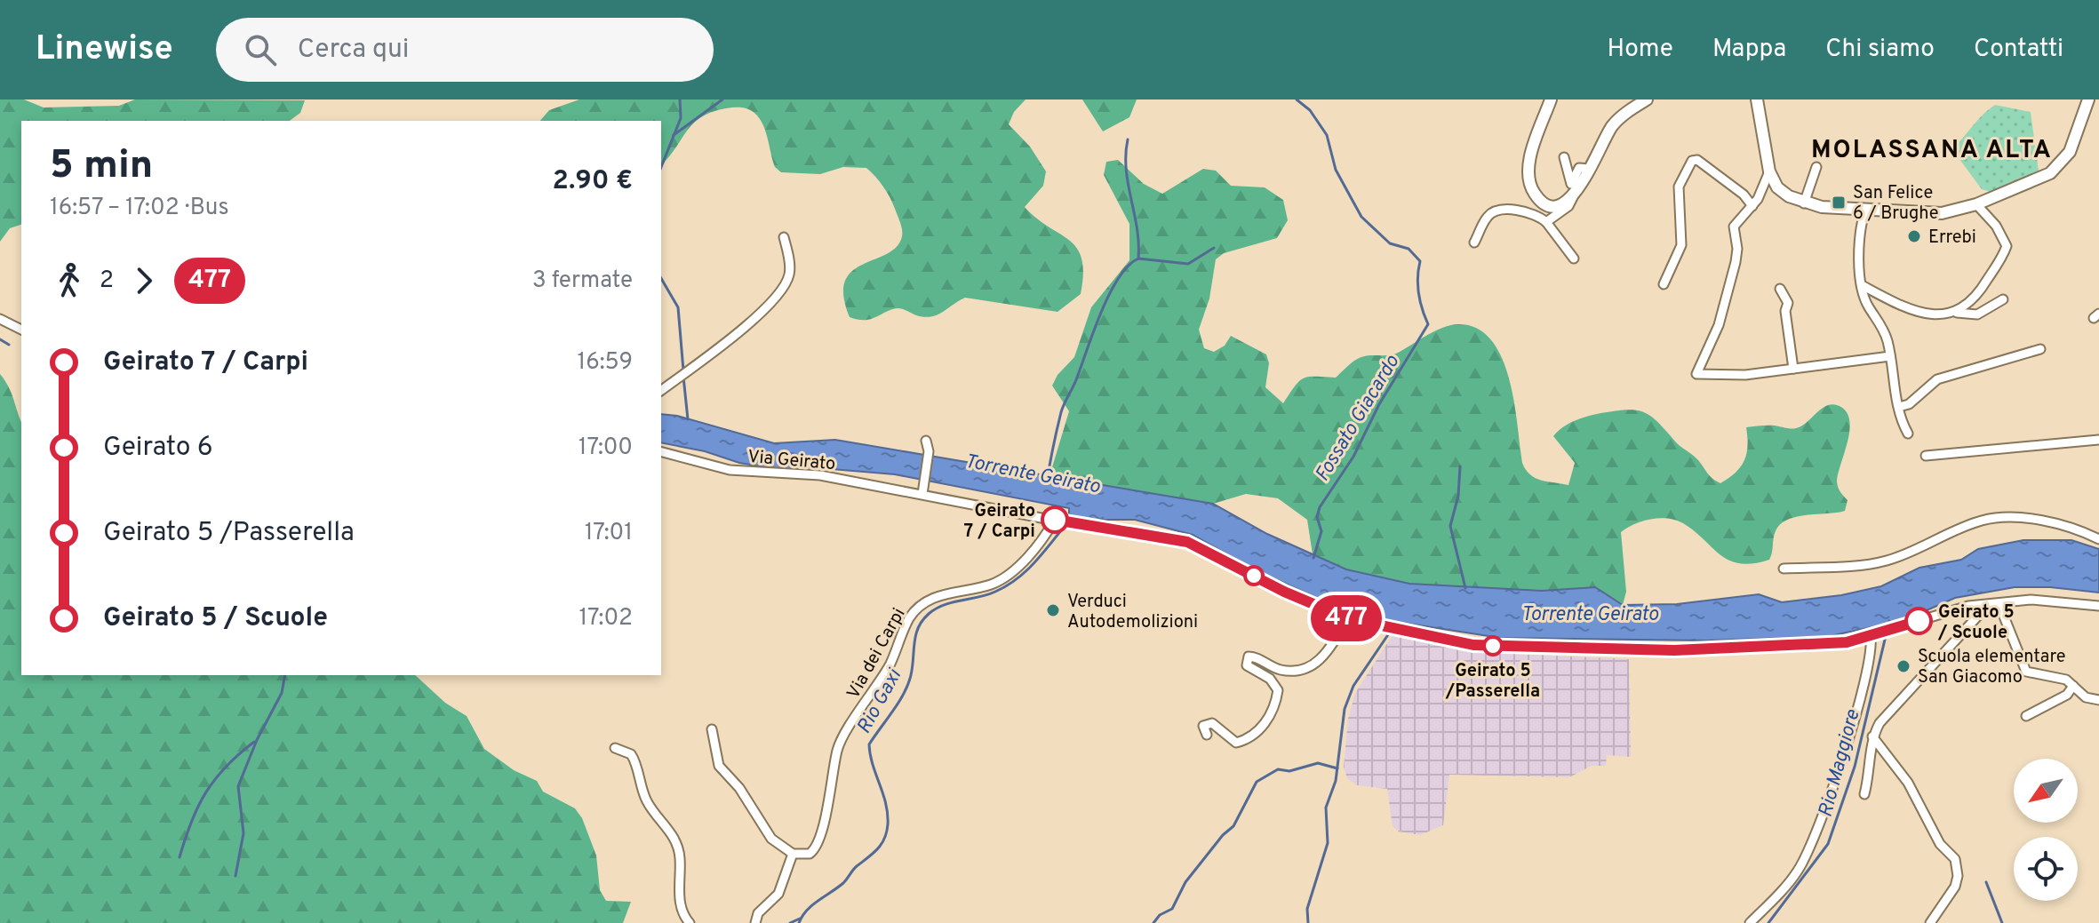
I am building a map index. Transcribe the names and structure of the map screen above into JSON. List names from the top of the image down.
{
  "streets": {
    "street": ["Via Geirato", "Via dei Carpi"]
  },
  "crossings": [
    ["Via Geirato", "Via dei Carpi"]
  ],
  "districts": ["MOLASSANA ALTA"],
  "water": [
    "Fossato Giacardo",
    "Torrente Geirato",
    "Rio Gaxi",
    "Rio Maggiore"
  ],
  "places": {
    "transit": ["San Felice 6 / Brughe"],
    "other": [
      "Errebi",
      "Geirato 7 / Carpi",
      "Verduci Autodemolizioni",
      "Geirato 5 / Scuole",
      "Geirato 5 /Passerella",
      "Scuola elementare San Giacomo"
    ]
  },
  "lines": ["bus line 477"],
  "north": "bottom left",
  "page": {
    "header": "Linewise",
    "search": "Cerca qui",
    "nav": [
      "Home",
      "Mappa",
      "Chi siamo",
      "Contatti"
    ],
    "on_map": "477",
    "heading": ["5 min", "16:57 – 17:02 · Bus", "2.90 €"],
    "legs": ["2", "477", "3 fermate"],
    "list": [
      {
        "name": "Geirato 7 / Carpi",
        "value": "16:59"
      },
      {
        "name": "Geirato 6",
        "value": "17:00"
      },
      {
        "name": "Geirato 5 /Passerella",
        "value": "17:01"
      },
      {
        "name": "Geirato 5 / Scuole",
        "value": "17:02"
      }
    ]
  }
}
